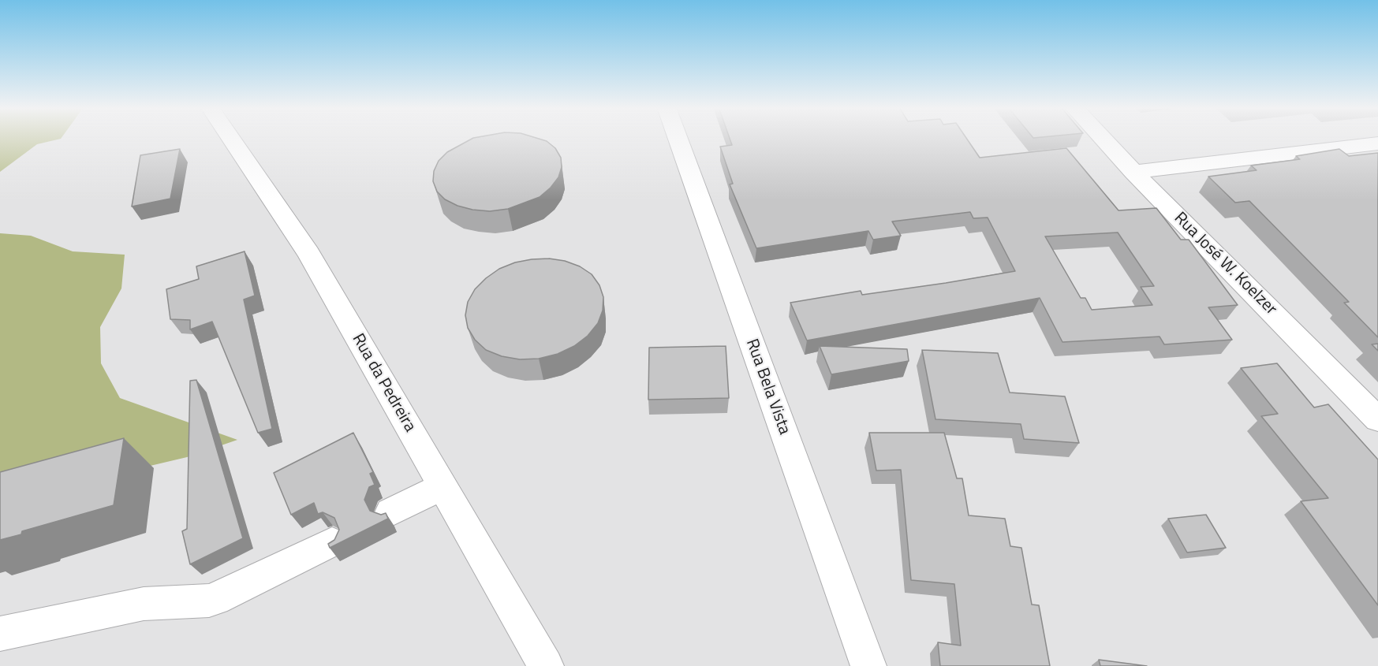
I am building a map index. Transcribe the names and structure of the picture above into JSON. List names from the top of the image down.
{
  "streets": {
    "street": ["Rua José W. Koelzer", "Rua da Pedreira", "Rua Bela Vista"]
  }
}
